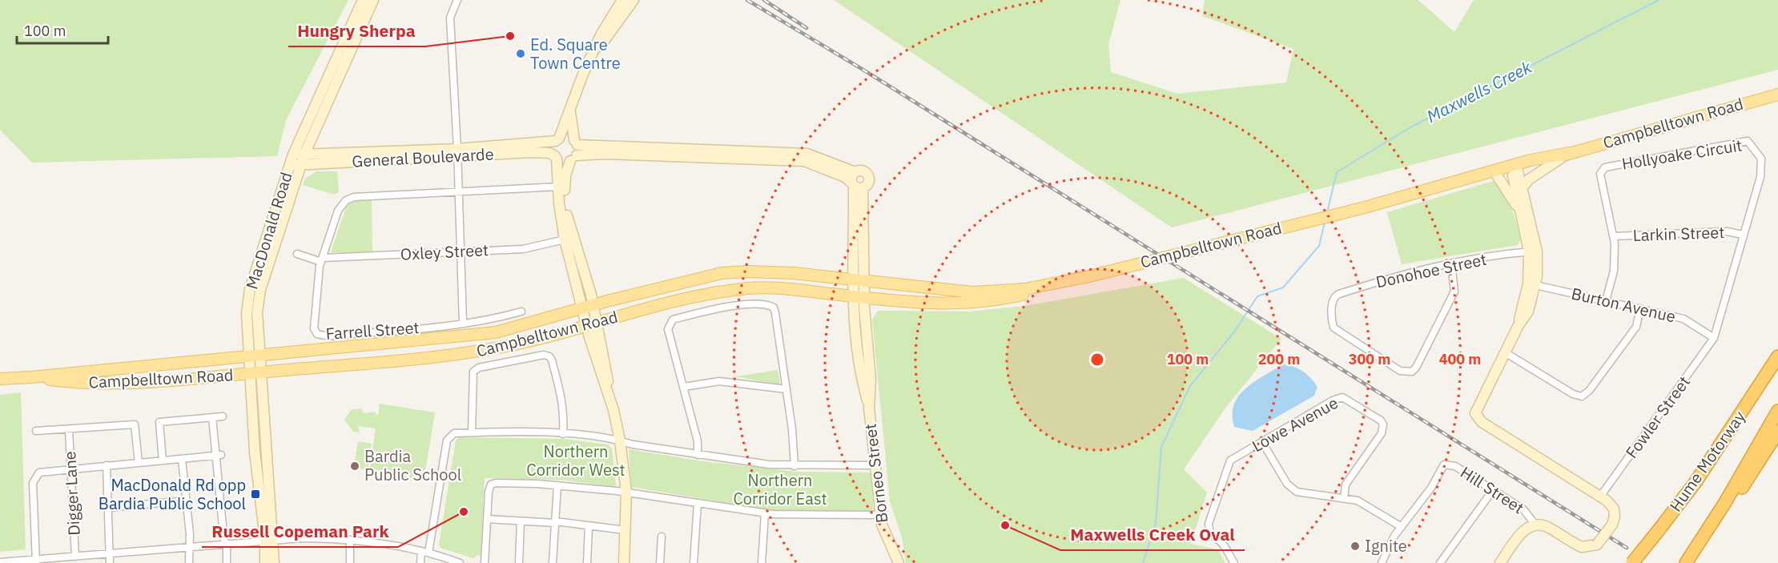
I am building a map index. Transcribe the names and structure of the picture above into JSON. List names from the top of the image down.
{
  "streets": {
    "highway": ["Hume Motorway"],
    "main road": ["Campbelltown Road"],
    "street": [
      "Hollyoake Circuit",
      "General Boulevarde",
      "MacDonald Road",
      "Larkin Street",
      "Oxley Street",
      "Donohoe Street",
      "Burton Avenue",
      "Farrell Street",
      "Fowler Street",
      "Lowe Avenue",
      "Borneo Street",
      "Hill Street",
      "Digger Lane"
    ]
  },
  "crossings": [
    ["Campbelltown Road", "MacDonald Road"],
    ["Campbelltown Road", "Borneo Street"],
    ["Hollyoake Circuit", "Larkin Street"],
    ["Hollyoake Circuit", "Burton Avenue"],
    ["Hollyoake Circuit", "Fowler Street"],
    ["General Boulevarde", "MacDonald Road"],
    ["Oxley Street", "Farrell Street"],
    ["Burton Avenue", "Fowler Street"]
  ],
  "water": ["Maxwells Creek"],
  "parks": ["Northern Corridor West", "Northern Corridor East"],
  "places": {
    "other": [
      "Hungry Sherpa",
      "Ed. Square Town Centre",
      "Bardia Public School",
      "Russell Copeman Park",
      "Maxwells Creek Oval",
      "Ignite"
    ],
    "transit": ["MacDonald Rd opp Bardia Public School"]
  },
  "scale_bar": "100 m",
  "rings": [
    "100 m",
    "200 m",
    "300 m",
    "400 m"
  ]
}
